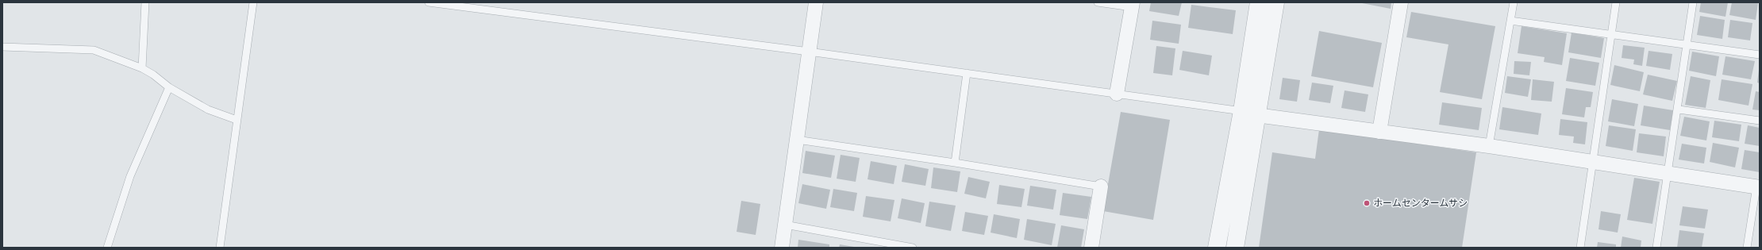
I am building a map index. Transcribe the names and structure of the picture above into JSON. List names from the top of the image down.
{
  "places": ["ホームセンタームサシ"]
}
